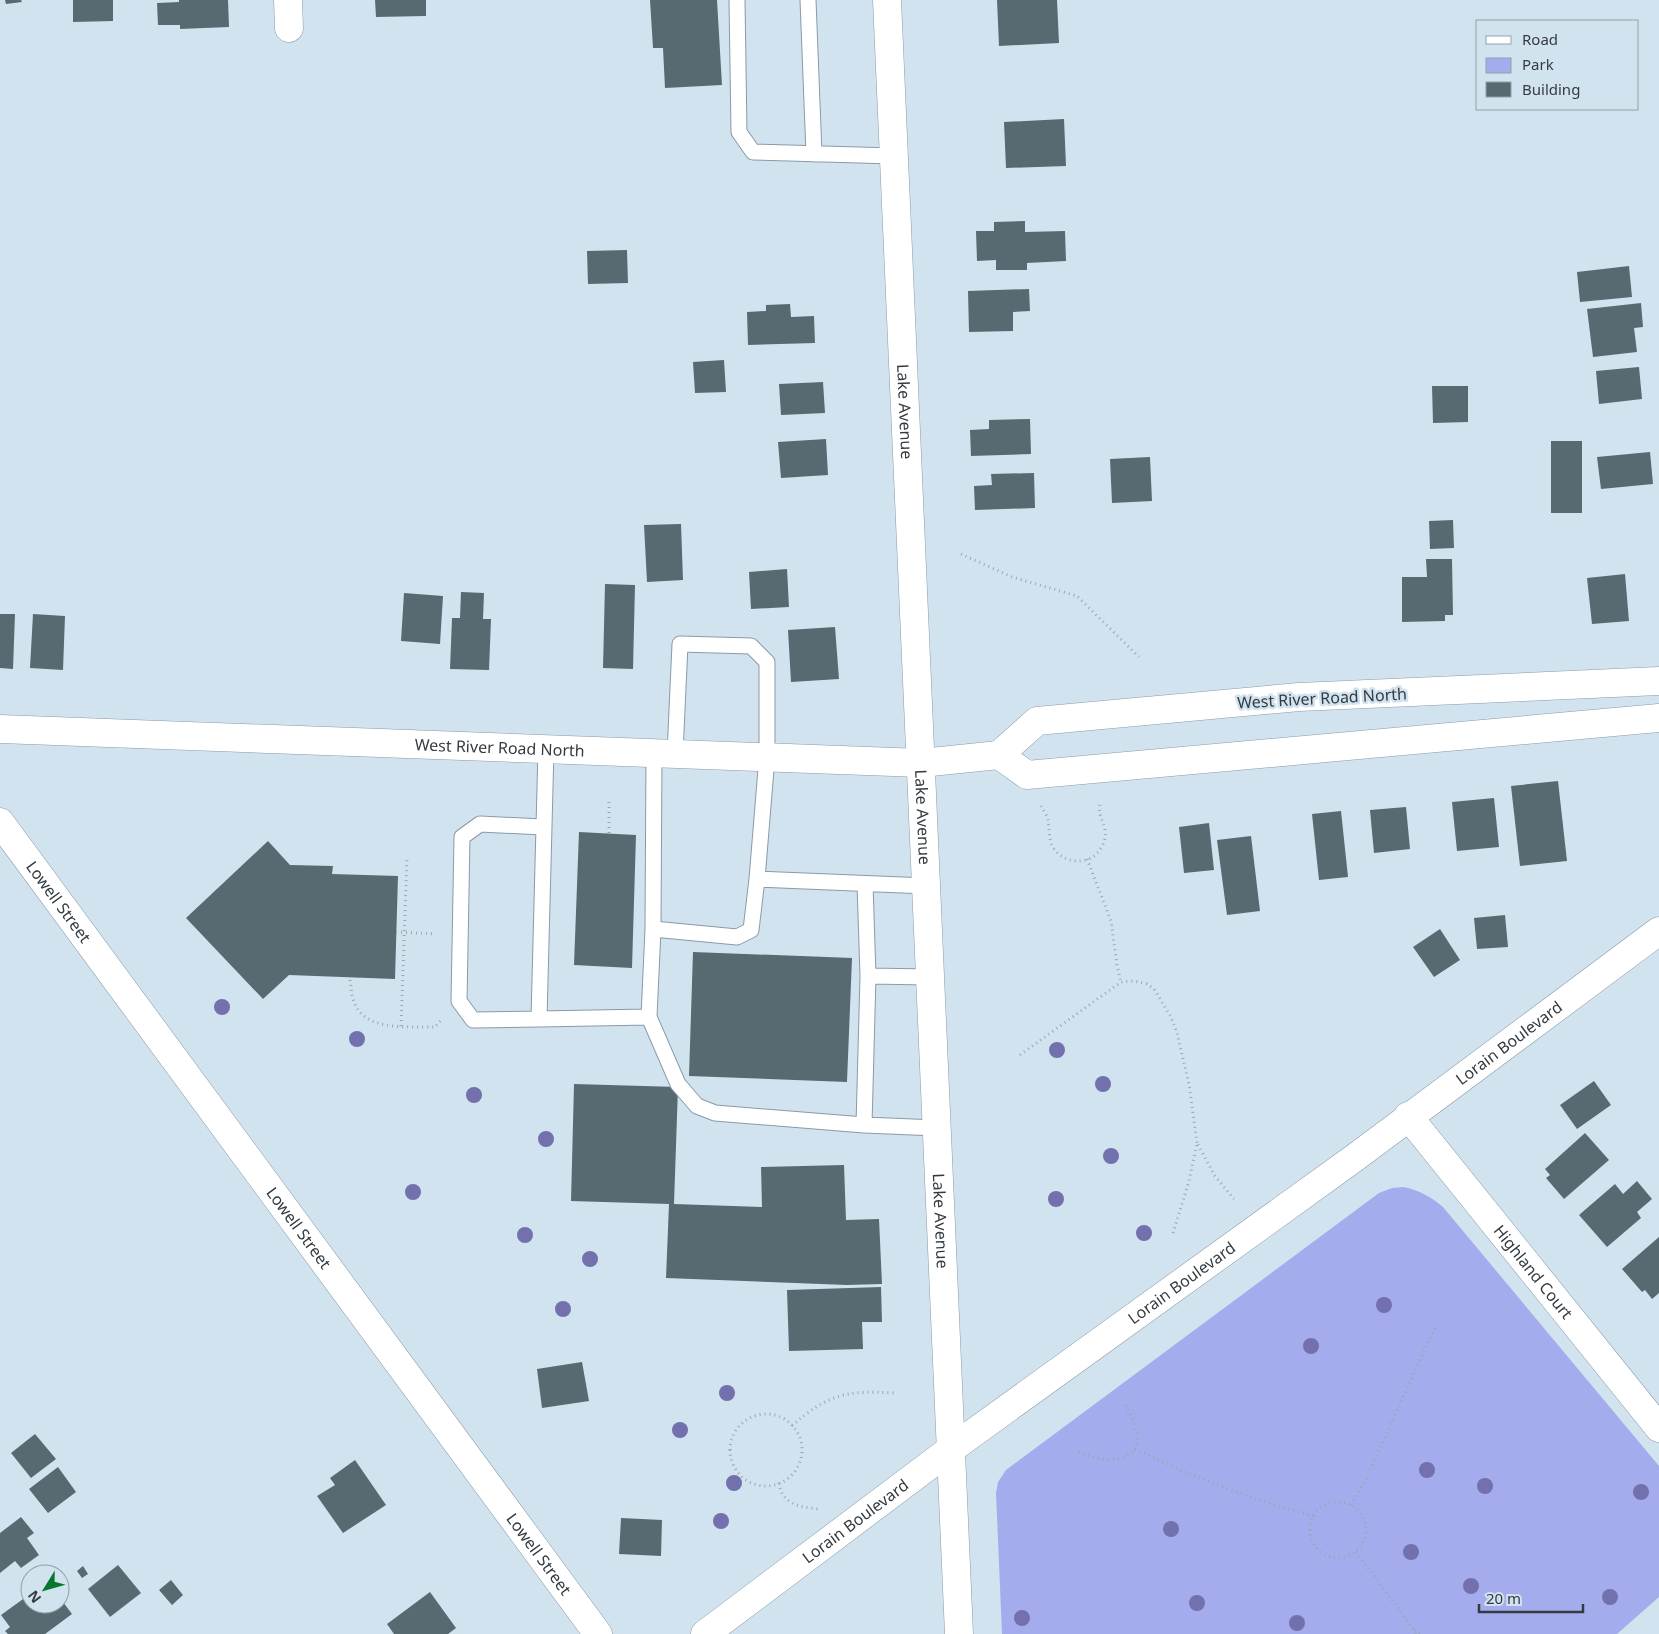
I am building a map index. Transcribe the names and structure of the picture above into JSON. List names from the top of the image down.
{
  "streets": {
    "street": [
      "Lake Avenue",
      "West River Road North",
      "Lowell Street",
      "Lorain Boulevard",
      "Highland Court"
    ]
  },
  "crossings": [
    ["Lake Avenue", "West River Road North"],
    ["Lake Avenue", "Lorain Boulevard"],
    ["Lorain Boulevard", "Highland Court"]
  ],
  "legend": ["Road", "Park", "Building"],
  "scale_bar": "20 m",
  "north": "bottom left"
}
